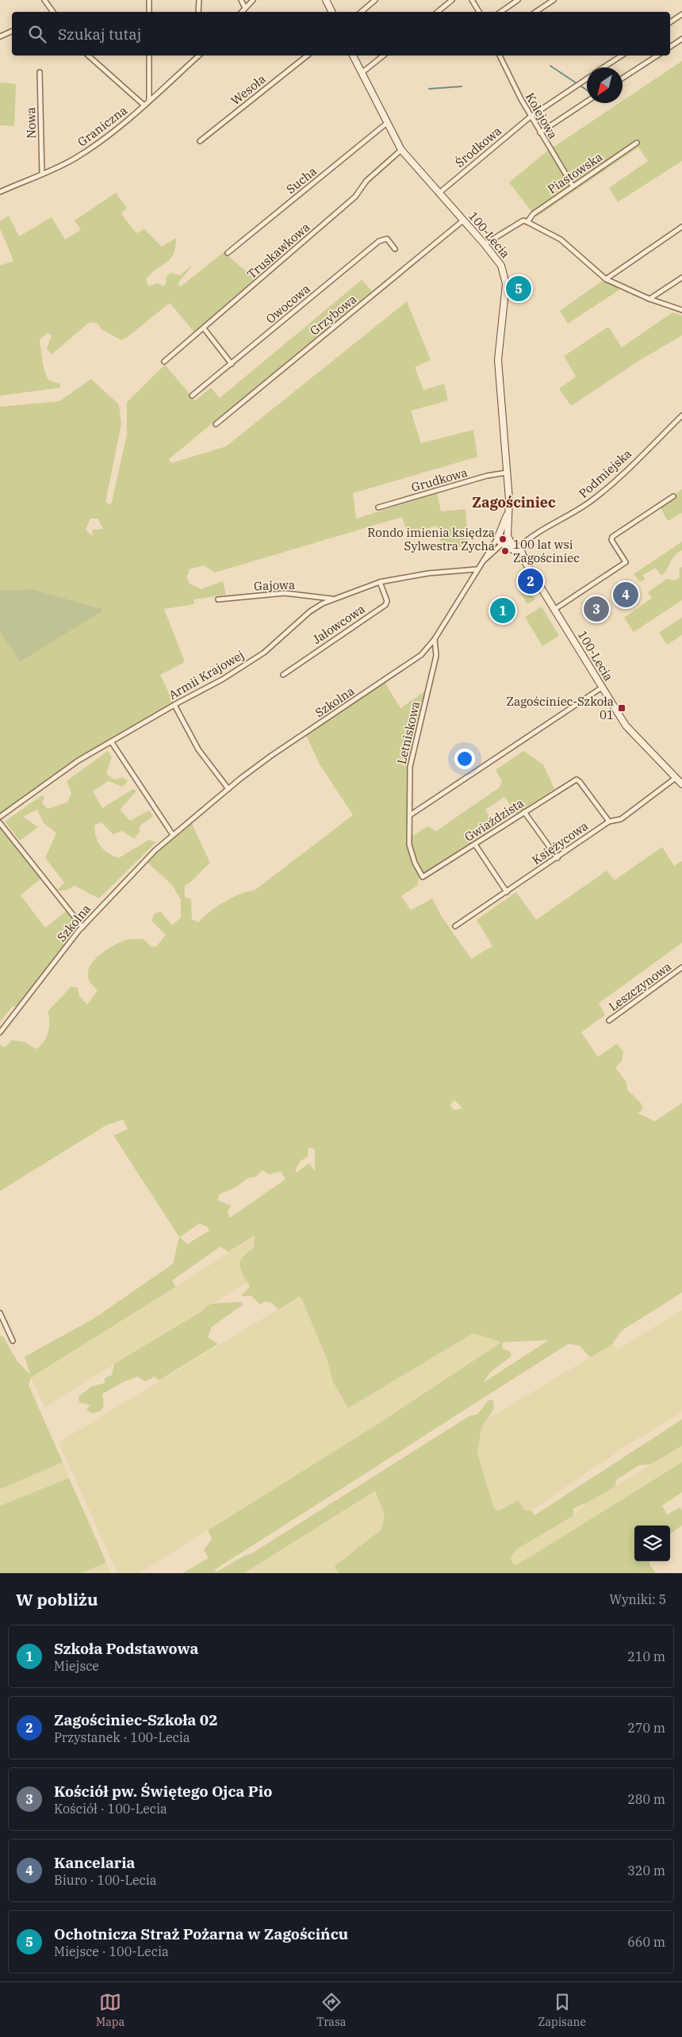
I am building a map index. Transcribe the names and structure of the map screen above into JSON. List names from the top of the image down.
{
  "streets": {
    "street": [
      "Wesoła",
      "Kolejowa",
      "Nowa",
      "Graniczna",
      "Środkowa",
      "Piastowska",
      "Sucha",
      "100-Lecia",
      "Truskawkowa",
      "Owocowa",
      "Grzybowa",
      "Podmiejska",
      "Grudkowa",
      "Gajowa",
      "Jałowcowa",
      "Armii Krajowej",
      "Szkolna",
      "Letniskowa",
      "Gwiaździsta",
      "Księżycowa",
      "Leszczynowa"
    ]
  },
  "crossings": [
    ["Kolejowa", "Środkowa"],
    ["Kolejowa", "Piastowska"],
    ["Nowa", "Graniczna"],
    ["Środkowa", "100-Lecia"],
    ["Piastowska", "100-Lecia"],
    ["Sucha", "100-Lecia"],
    ["100-Lecia", "Truskawkowa"],
    ["100-Lecia", "Grzybowa"],
    ["100-Lecia", "Podmiejska"],
    ["100-Lecia", "Grudkowa"],
    ["100-Lecia", "Szkolna"],
    ["100-Lecia", "Księżycowa"],
    ["Gajowa", "Armii Krajowej"],
    ["Jałowcowa", "Armii Krajowej"],
    ["Armii Krajowej", "Szkolna"],
    ["Szkolna", "Letniskowa"],
    ["Letniskowa", "Gwiaździsta"],
    ["Gwiaździsta", "Księżycowa"]
  ],
  "districts": ["Zagościniec"],
  "places": {
    "other": ["Rondo imienia księdza Sylwestra Zycha", "100 lat wsi Zagościniec"],
    "transit": ["Zagościniec-Szkoła 01"]
  },
  "north": "bottom left",
  "page": {
    "search": "Szukaj tutaj",
    "pins": [
      "5",
      "2",
      "4",
      "3",
      "1"
    ],
    "heading": ["W pobliżu", "Wyniki: 5"],
    "list": [
      {
        "mark": "1",
        "name": "Szkoła Podstawowa",
        "note": "Miejsce",
        "value": "210 m"
      },
      {
        "mark": "2",
        "name": "Zagościniec-Szkoła 02",
        "note": "Przystanek · 100-Lecia",
        "value": "270 m"
      },
      {
        "mark": "3",
        "name": "Kościół pw. Świętego Ojca Pio",
        "note": "Kościół · 100-Lecia",
        "value": "280 m"
      },
      {
        "mark": "4",
        "name": "Kancelaria",
        "note": "Biuro · 100-Lecia",
        "value": "320 m"
      },
      {
        "mark": "5",
        "name": "Ochotnicza Straż Pożarna w Zagościńcu",
        "note": "Miejsce · 100-Lecia",
        "value": "660 m"
      }
    ],
    "nav": ["Mapa", "Trasa", "Zapisane"]
  }
}
